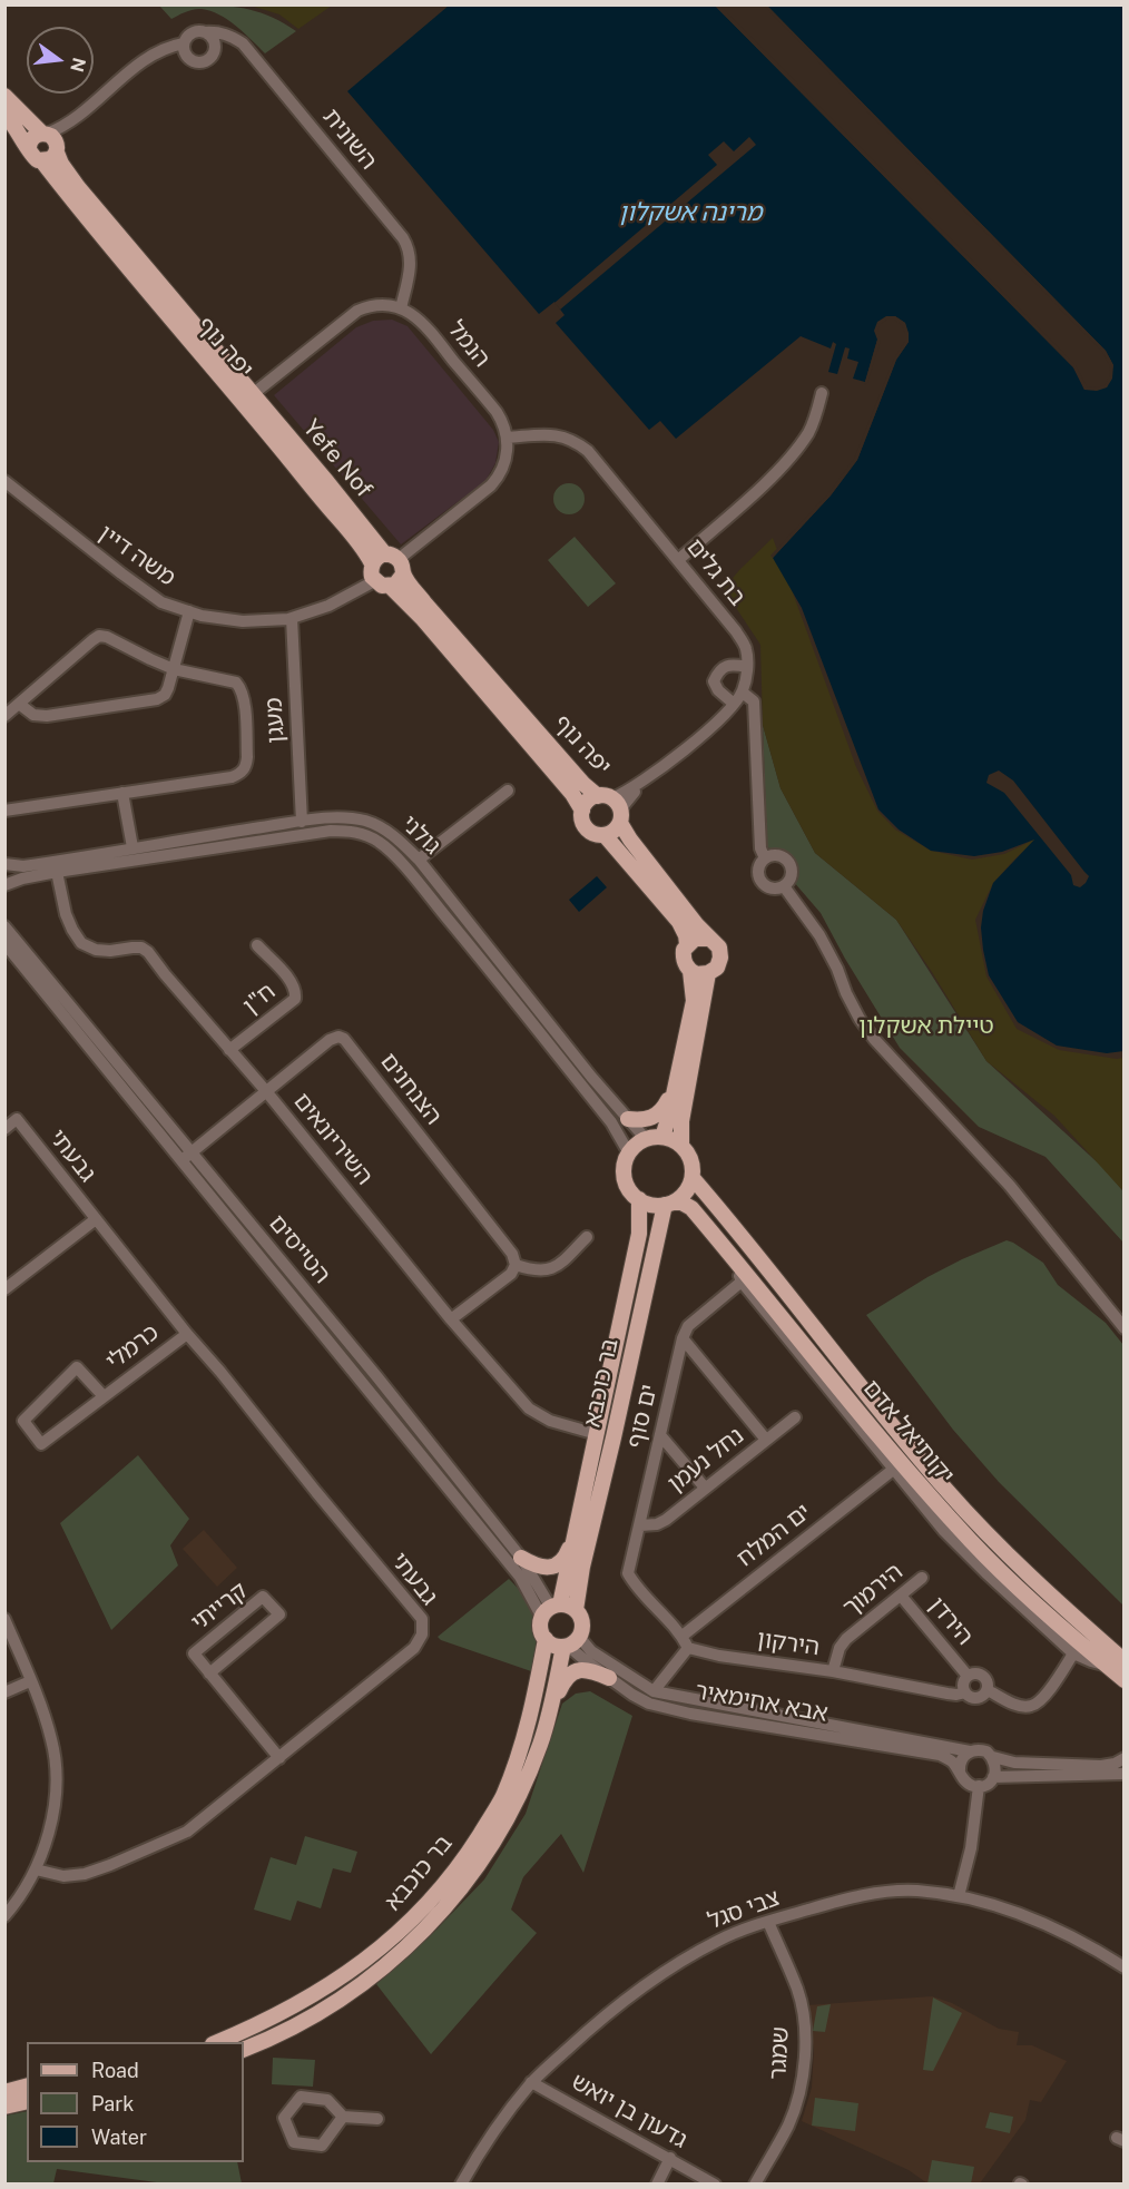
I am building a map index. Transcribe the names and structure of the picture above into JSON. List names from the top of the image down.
{
  "streets": {
    "main road": [
      "יפה נוף",
      "Yefe Nof",
      "בר כוכבא",
      "יקותיאל אדם"
    ],
    "street": [
      "השונית",
      "הנמל",
      "משה דיין",
      "בת גלים",
      "מעגן",
      "גולני",
      "ח\"ן",
      "הצנחנים",
      "השיריונאים",
      "גבעתי",
      "הטייסים",
      "כרמלי",
      "ים סוף",
      "נחל נעמן",
      "ים המלח",
      "הירמוך",
      "קרייתי",
      "הירדן",
      "הירקון",
      "אבא אחימאיר",
      "צבי סגל",
      "שמגר",
      "גדעון בן יואש"
    ]
  },
  "crossings": [
    ["השונית", "הנמל"],
    ["הנמל", "בת גלים"],
    ["יפה נוף", "Yefe Nof"],
    ["יפה נוף", "משה דיין"],
    ["יפה נוף", "בת גלים"],
    ["משה דיין", "מעגן"],
    ["מעגן", "גולני"],
    ["גולני", "השיריונאים"],
    ["גולני", "בר כוכבא"],
    ["גולני", "יקותיאל אדם"],
    ["ח\"ן", "השיריונאים"],
    ["הצנחנים", "השיריונאים"],
    ["הצנחנים", "הטייסים"],
    ["השיריונאים", "בר כוכבא"],
    ["גבעתי", "כרמלי"],
    ["גבעתי", "קרייתי"],
    ["הטייסים", "בר כוכבא"],
    ["הטייסים", "אבא אחימאיר"],
    ["בר כוכבא", "יקותיאל אדם"],
    ["בר כוכבא", "אבא אחימאיר"],
    ["ים סוף", "נחל נעמן"],
    ["ים סוף", "ים המלח"],
    ["הירמוך", "הירדן"],
    ["הירמוך", "הירקון"],
    ["הירדן", "הירקון"],
    ["צבי סגל", "שמגר"],
    ["צבי סגל", "גדעון בן יואש"]
  ],
  "water": ["מרינה אשקלון"],
  "parks": ["טיילת אשקלון"],
  "legend": ["Road", "Park", "Water"],
  "north": "right"
}
